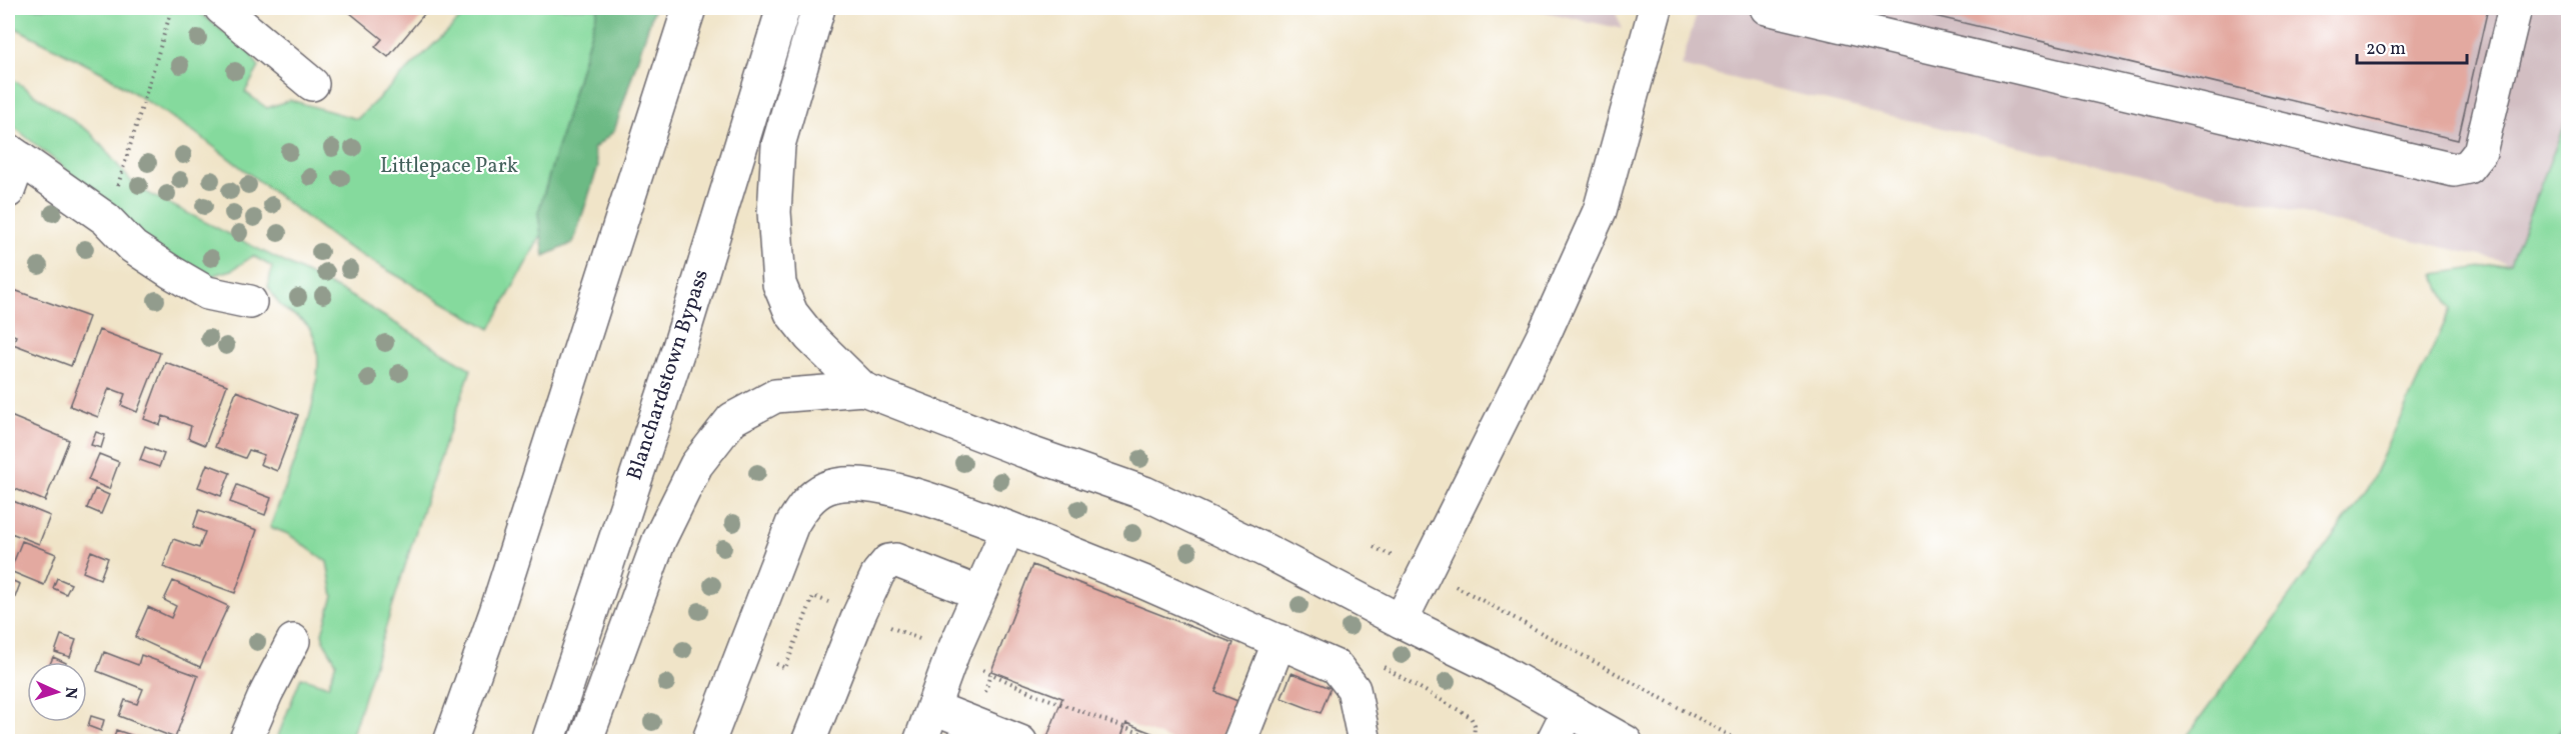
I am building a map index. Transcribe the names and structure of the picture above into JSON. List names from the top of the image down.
{
  "streets": {
    "main road": ["Blanchardstown Bypass"]
  },
  "parks": ["Littlepace Park"],
  "scale_bar": "20 m",
  "north": "right"
}
